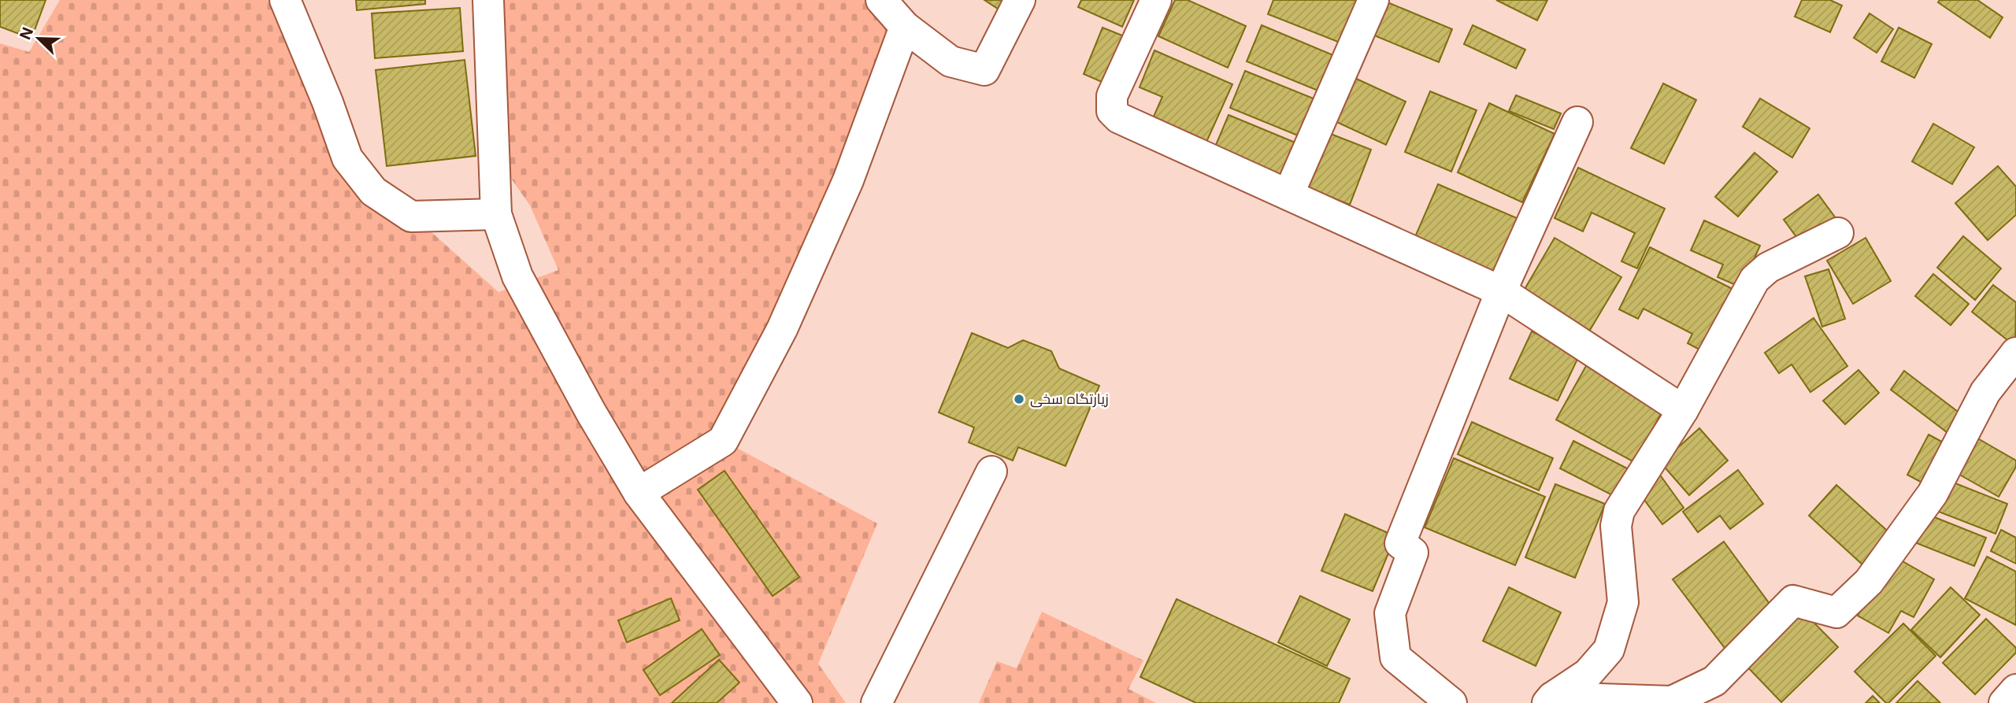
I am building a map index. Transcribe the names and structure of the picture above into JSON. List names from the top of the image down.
{
  "places": ["زیارتگاه سخی"],
  "north": "top left"
}
